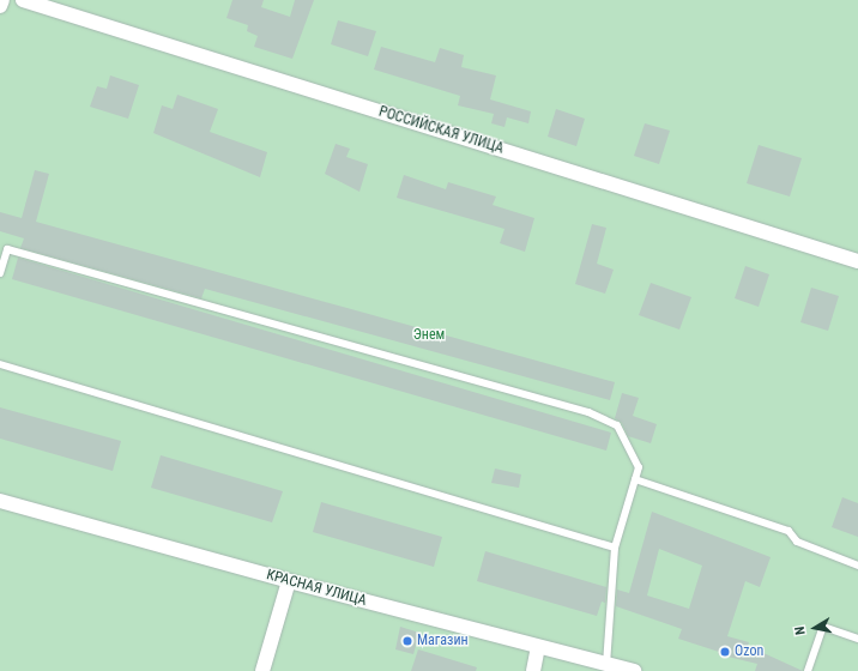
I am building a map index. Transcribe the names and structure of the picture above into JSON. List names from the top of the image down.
{
  "streets": {
    "street": ["РОССИЙСКАЯ УЛИЦА", "КРАСНАЯ УЛИЦА"]
  },
  "parks": ["Энем"],
  "places": ["Магазин", "Ozon"],
  "north": "left"
}
